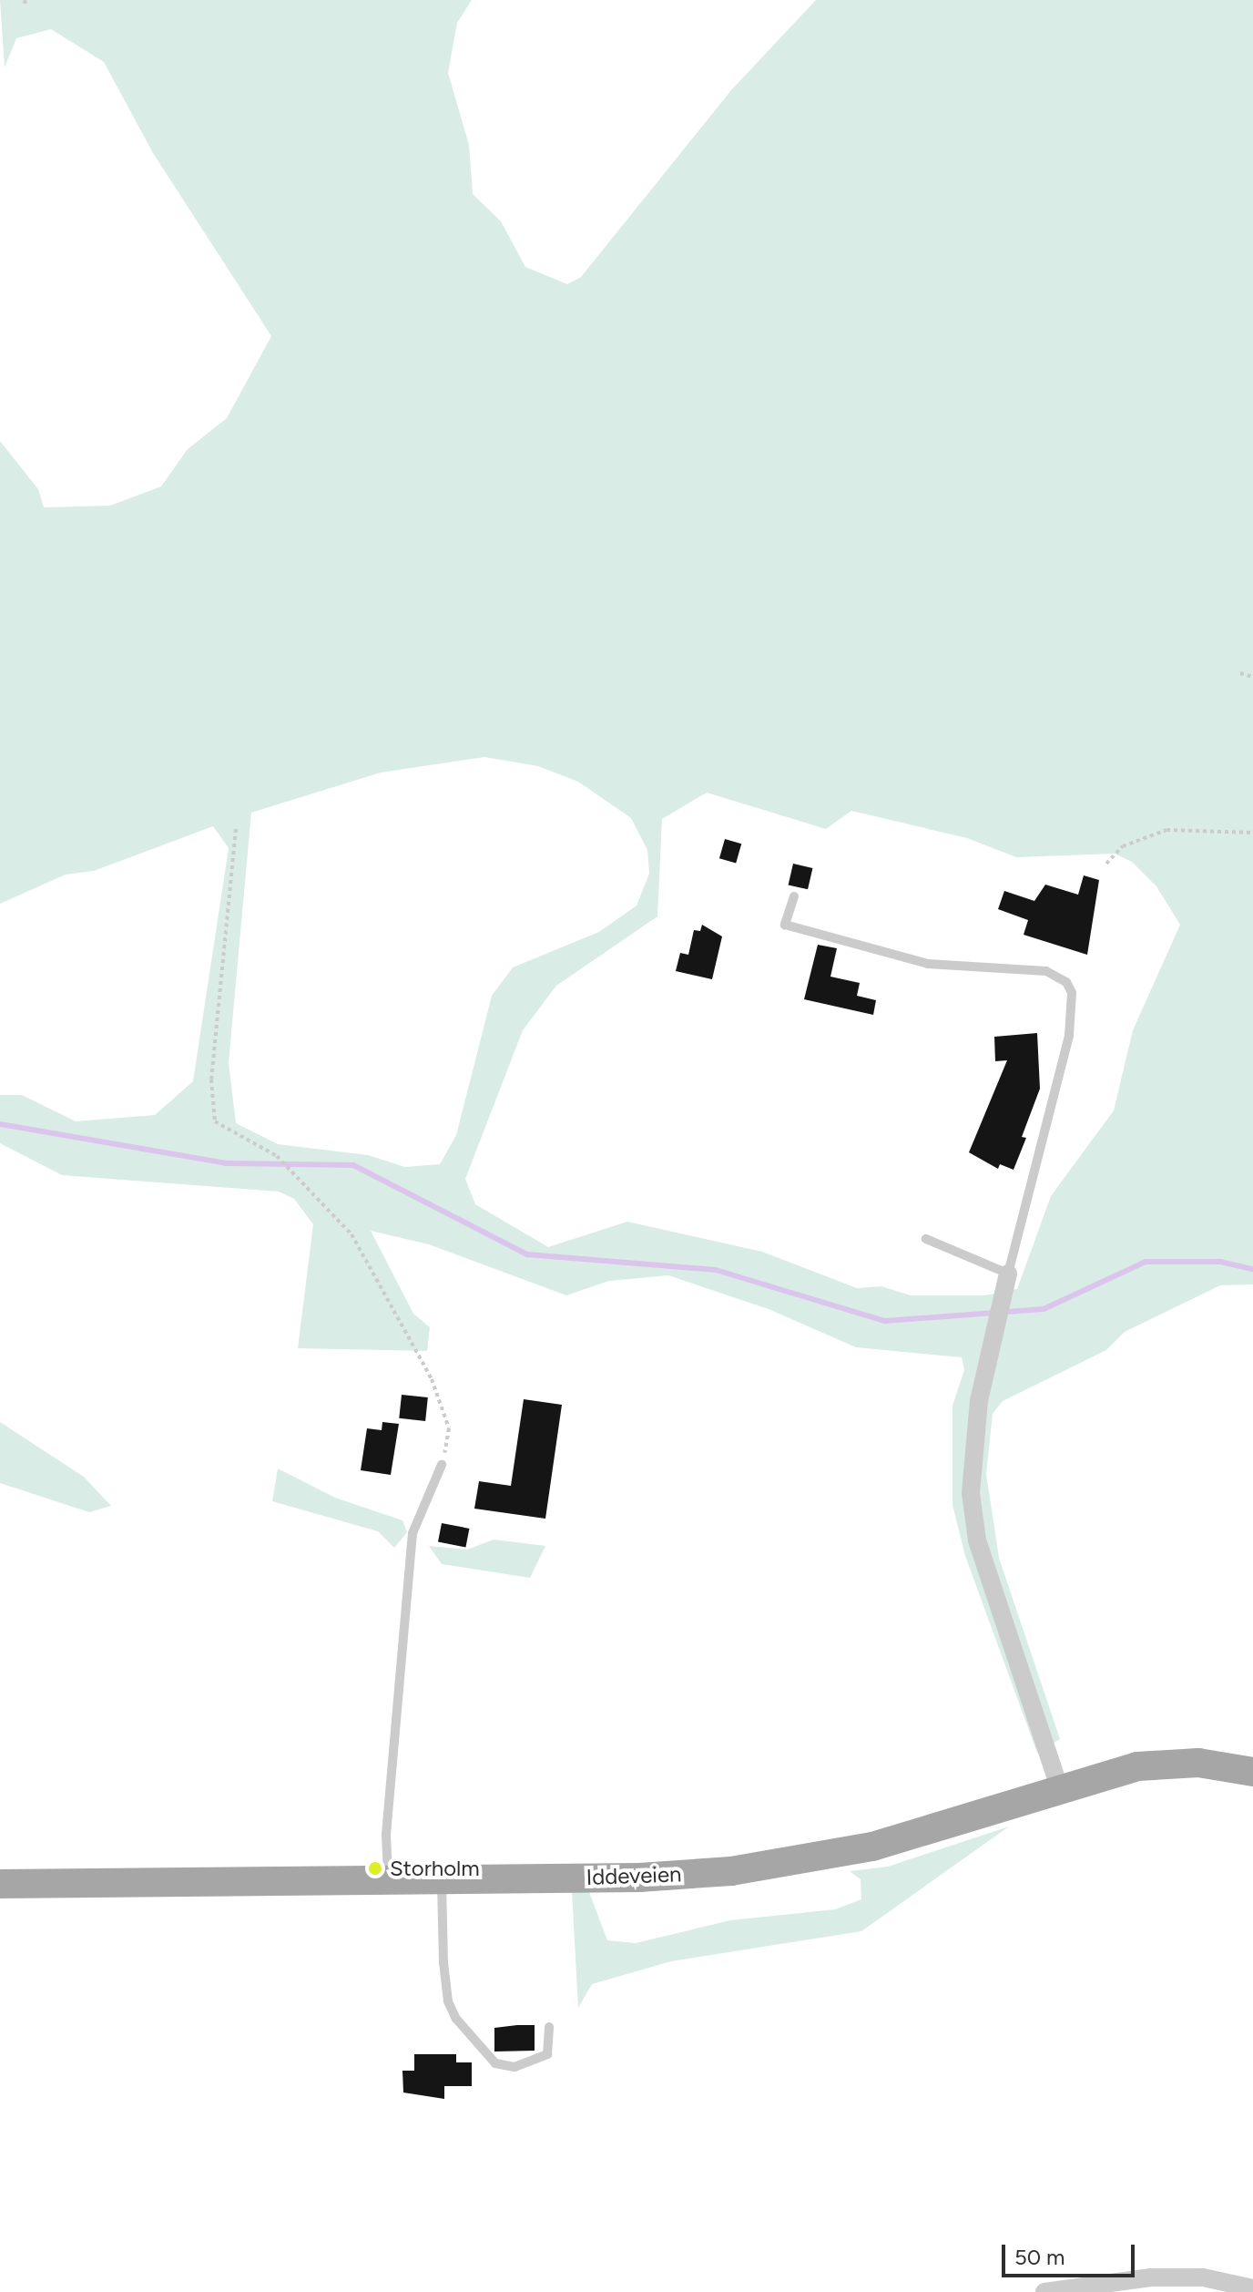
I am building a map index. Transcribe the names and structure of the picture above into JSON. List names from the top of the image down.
{
  "streets": {
    "main road": ["Iddeveien"]
  },
  "places": ["Storholm"],
  "scale_bar": "50 m"
}
